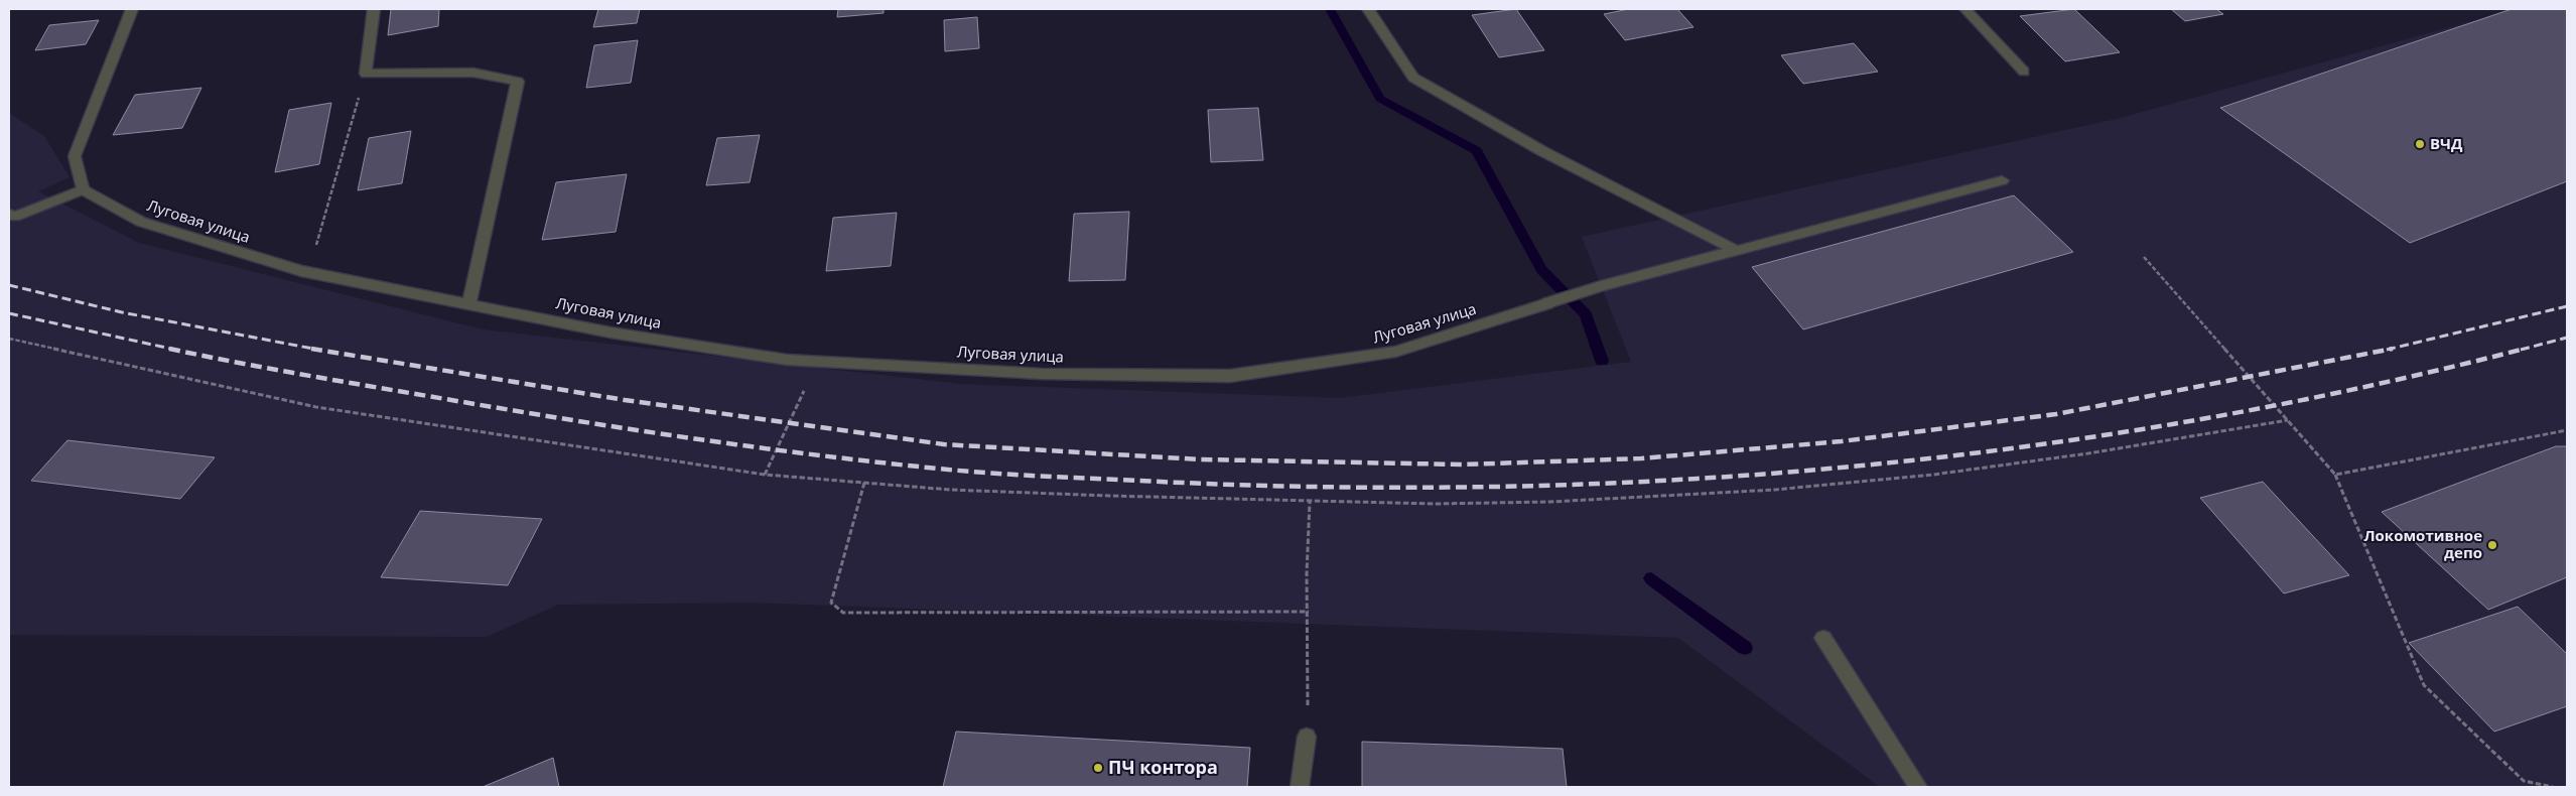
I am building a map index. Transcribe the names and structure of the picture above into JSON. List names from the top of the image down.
{
  "streets": {
    "street": ["Луговая улица"]
  },
  "places": ["ВЧД", "Локомотивное депо", "ПЧ контора"]
}
